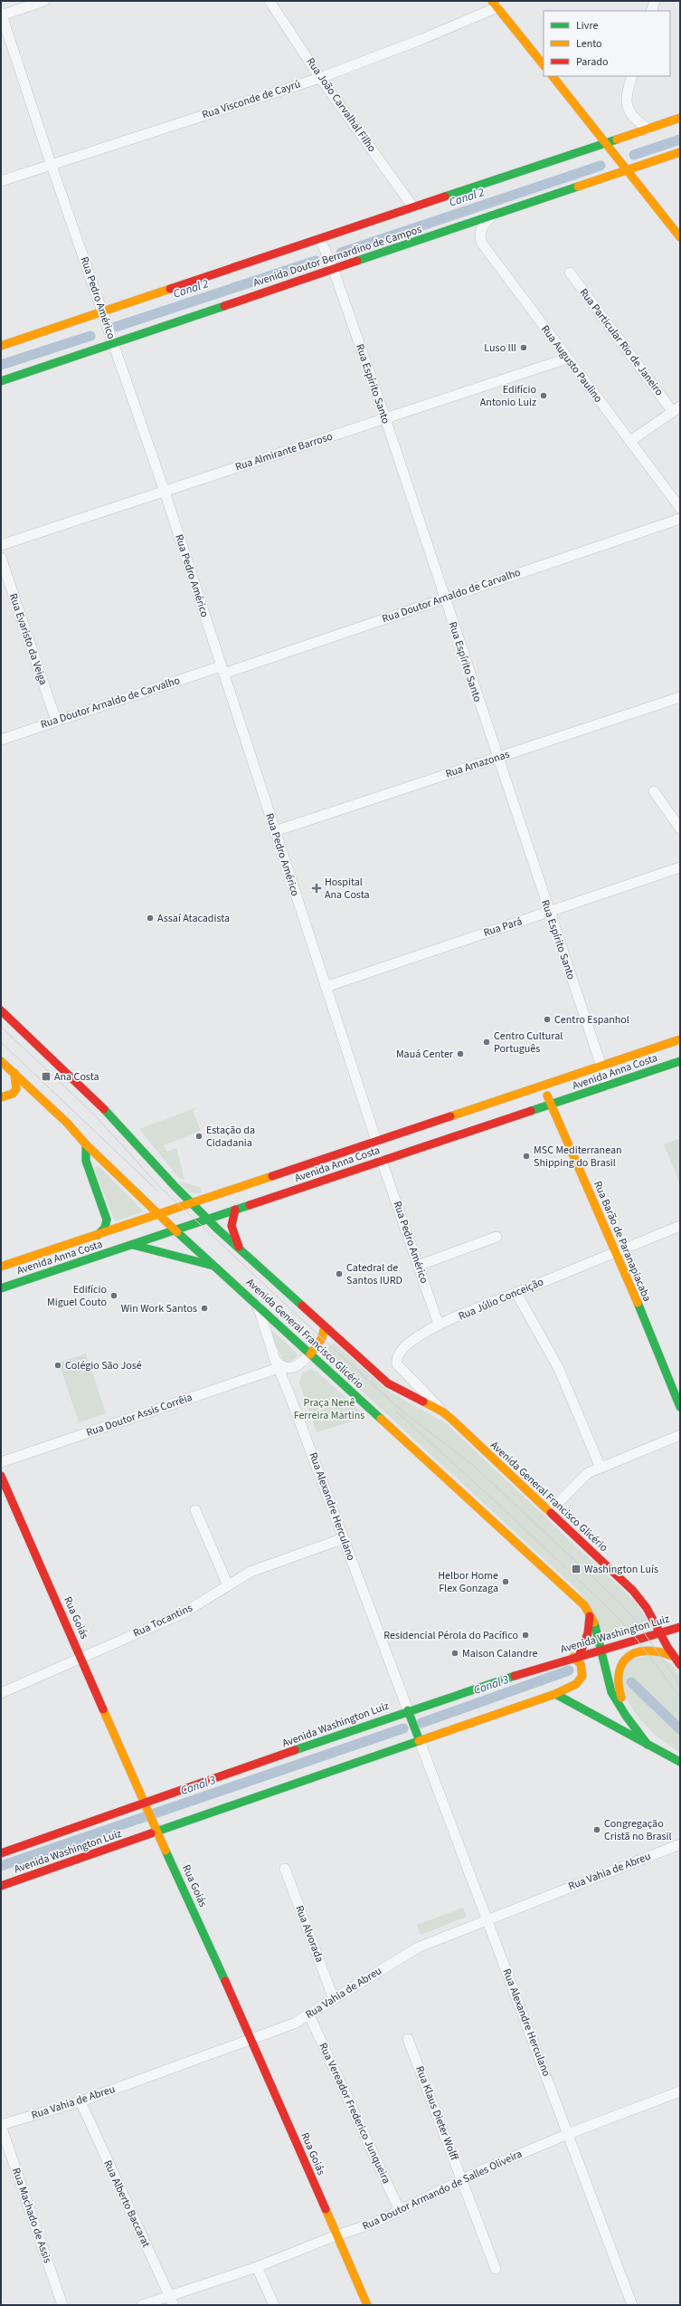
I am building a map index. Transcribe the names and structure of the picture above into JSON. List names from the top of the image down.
{
  "streets": {
    "main road": [
      "Avenida Doutor Bernardino de Campos",
      "Avenida Anna Costa",
      "Rua Barão de Paranapiacaba",
      "Avenida General Francisco Glicério",
      "Rua Goiás",
      "Avenida Washington Luiz"
    ],
    "street": [
      "Rua Visconde de Cayrú",
      "Rua João Carvalhal Filho",
      "Rua Pedro Américo",
      "Rua Particular Rio de Janeiro",
      "Rua Augusto Paulino",
      "Rua Espírito Santo",
      "Rua Almirante Barroso",
      "Rua Doutor Arnaldo de Carvalho",
      "Rua Evaristo da Veiga",
      "Rua Amazonas",
      "Rua Pará",
      "Rua Júlio Conceição",
      "Rua Doutor Assis Corrêia",
      "Rua Alexandre Herculano",
      "Rua Tocantins",
      "Rua Vahia de Abreu",
      "Rua Alvorada",
      "Rua Vereador Frederico Junqueira",
      "Rua Klaus Dieter Wolff",
      "Rua Doutor Armando de Salles Oliveira",
      "Rua Alberto Baccarat",
      "Rua Machado de Assis"
    ]
  },
  "crossings": [
    ["Rua Visconde de Cayrú", "Rua João Carvalhal Filho"],
    ["Rua Visconde de Cayrú", "Rua Pedro Américo"],
    ["Rua João Carvalhal Filho", "Avenida Doutor Bernardino de Campos"],
    ["Avenida Doutor Bernardino de Campos", "Rua Pedro Américo"],
    ["Avenida Doutor Bernardino de Campos", "Rua Augusto Paulino"],
    ["Avenida Doutor Bernardino de Campos", "Rua Espírito Santo"],
    ["Rua Pedro Américo", "Rua Almirante Barroso"],
    ["Rua Pedro Américo", "Rua Doutor Arnaldo de Carvalho"],
    ["Rua Pedro Américo", "Rua Amazonas"],
    ["Rua Pedro Américo", "Rua Pará"],
    ["Rua Pedro Américo", "Avenida Anna Costa"],
    ["Rua Pedro Américo", "Rua Júlio Conceição"],
    ["Rua Augusto Paulino", "Rua Almirante Barroso"],
    ["Rua Espírito Santo", "Rua Almirante Barroso"],
    ["Rua Espírito Santo", "Rua Doutor Arnaldo de Carvalho"],
    ["Rua Espírito Santo", "Rua Amazonas"],
    ["Rua Espírito Santo", "Rua Pará"],
    ["Rua Espírito Santo", "Avenida Anna Costa"],
    ["Rua Doutor Arnaldo de Carvalho", "Rua Evaristo da Veiga"],
    ["Avenida Anna Costa", "Rua Barão de Paranapiacaba"],
    ["Avenida Anna Costa", "Avenida General Francisco Glicério"],
    ["Rua Barão de Paranapiacaba", "Rua Júlio Conceição"],
    ["Rua Júlio Conceição", "Avenida General Francisco Glicério"],
    ["Avenida General Francisco Glicério", "Rua Alexandre Herculano"],
    ["Avenida General Francisco Glicério", "Avenida Washington Luiz"],
    ["Rua Doutor Assis Corrêia", "Rua Alexandre Herculano"],
    ["Rua Alexandre Herculano", "Rua Tocantins"],
    ["Rua Alexandre Herculano", "Avenida Washington Luiz"],
    ["Rua Alexandre Herculano", "Rua Vahia de Abreu"],
    ["Rua Alexandre Herculano", "Rua Doutor Armando de Salles Oliveira"],
    ["Rua Goiás", "Rua Tocantins"],
    ["Rua Goiás", "Avenida Washington Luiz"],
    ["Rua Goiás", "Rua Vahia de Abreu"],
    ["Rua Goiás", "Rua Doutor Armando de Salles Oliveira"],
    ["Rua Vahia de Abreu", "Rua Alvorada"],
    ["Rua Vahia de Abreu", "Rua Vereador Frederico Junqueira"],
    ["Rua Vahia de Abreu", "Rua Alberto Baccarat"],
    ["Rua Vahia de Abreu", "Rua Machado de Assis"],
    ["Rua Vereador Frederico Junqueira", "Rua Doutor Armando de Salles Oliveira"],
    ["Rua Klaus Dieter Wolff", "Rua Doutor Armando de Salles Oliveira"],
    ["Rua Doutor Armando de Salles Oliveira", "Rua Alberto Baccarat"]
  ],
  "water": ["Canal 2", "Canal 3"],
  "parks": ["Praça Nenê Ferreira Martins"],
  "places": {
    "other": [
      "Luso III",
      "Edifício Antonio Luiz",
      "Assaí Atacadista",
      "Centro Espanhol",
      "Centro Cultural Português",
      "Mauá Center",
      "Estação da Cidadania",
      "MSC Mediterranean Shipping do Brasil",
      "Catedral de Santos IURD",
      "Edifício Miguel Couto",
      "Win Work Santos",
      "Colégio São José",
      "Helbor Home Flex Gonzaga",
      "Residencial Pérola do Pacífico",
      "Maison Calandre",
      "Congregação Cristã no Brasil"
    ],
    "health": ["Hospital Ana Costa"],
    "transit": ["Ana Costa", "Washington Luís"]
  },
  "legend": ["Livre", "Lento", "Parado"]
}
